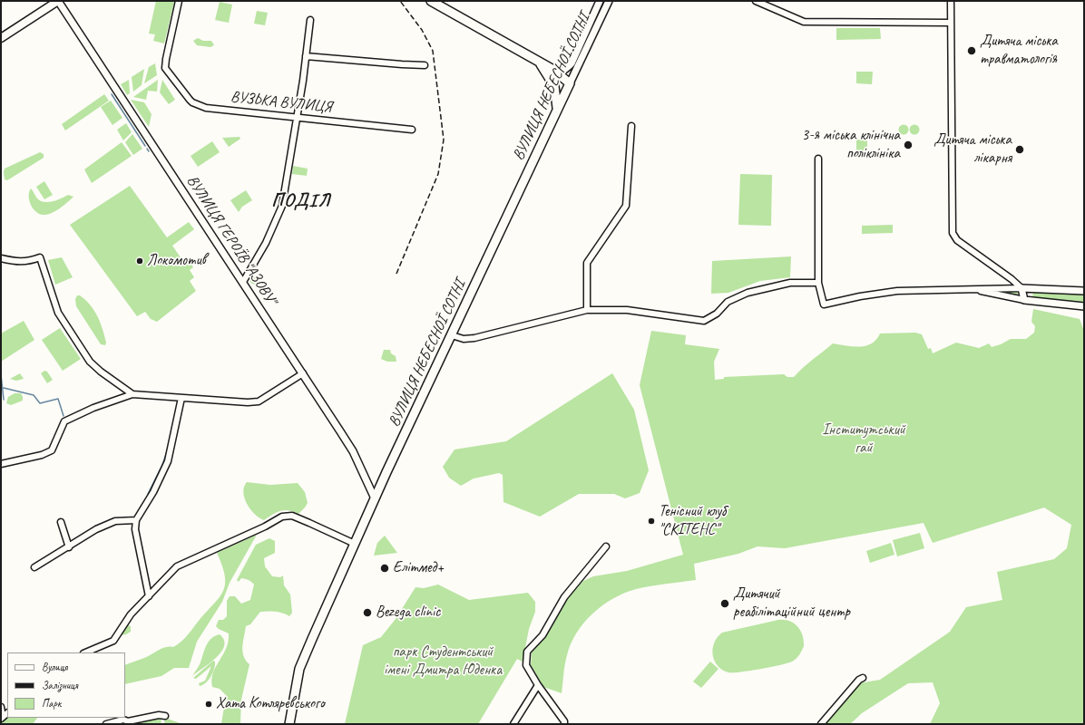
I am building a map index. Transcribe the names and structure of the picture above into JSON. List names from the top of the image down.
{
  "streets": {
    "main road": ["ВУЛИЦЯ НЕБЕСНОЇ СОТНІ"],
    "street": ["ВУЗЬКА ВУЛИЦЯ", "ВУЛИЦЯ ГЕРОЇВ \"АЗОВУ\""]
  },
  "crossings": [
    ["ВУЛИЦЯ НЕБЕСНОЇ СОТНІ", "ВУЛИЦЯ ГЕРОЇВ \"АЗОВУ\""]
  ],
  "districts": ["ПОДІЛ"],
  "parks": ["Інститутський гай", "парк Студентський імені Дмитра Юденка"],
  "places": [
    "Дитяча міська травматологія",
    "3-я міська клінічна поліклініка",
    "Дитяча міська лікарня",
    "Локомотив",
    "Тенісний клуб \"СКІТЕНС\"",
    "Елітмед+",
    "Дитячий реабілітаційний центр",
    "Bezega clinic",
    "Хата Котляревського"
  ],
  "legend": ["Вулиця", "Залізниця", "Парк"]
}
